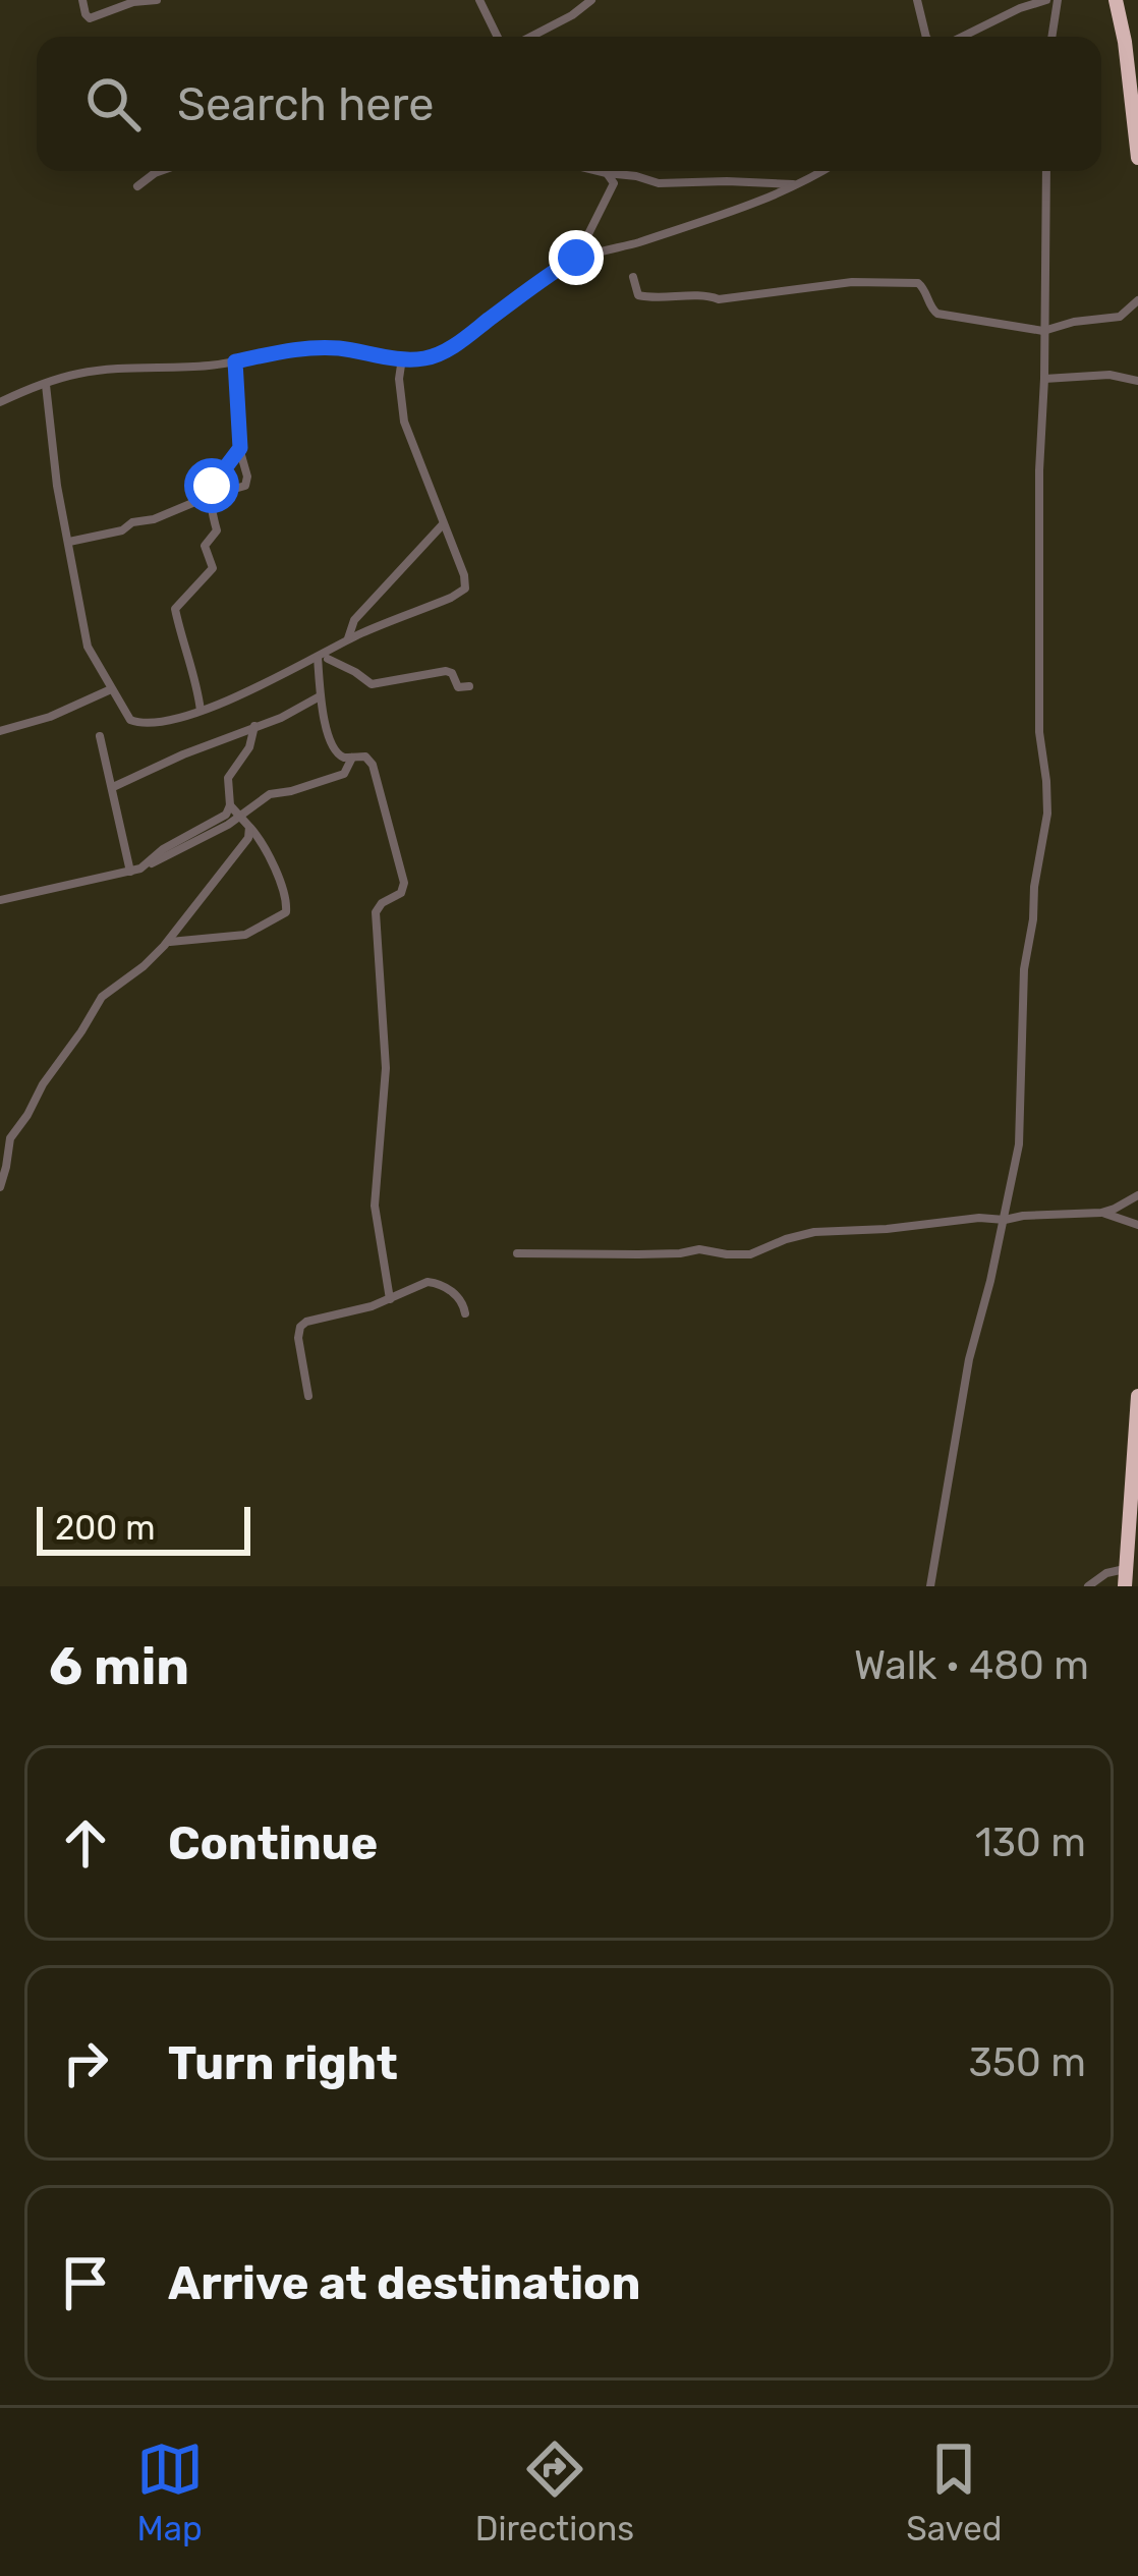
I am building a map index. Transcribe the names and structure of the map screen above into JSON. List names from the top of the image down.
{
  "scale_bar": "200 m",
  "page": {
    "search": "Search here",
    "scale": "200 m",
    "heading": ["6 min", "Walk · 480 m"],
    "list": [
      ["Continue", "130 m"],
      ["Turn right", "350 m"],
      "Arrive at destination"
    ],
    "nav": ["Map", "Directions", "Saved"]
  }
}
